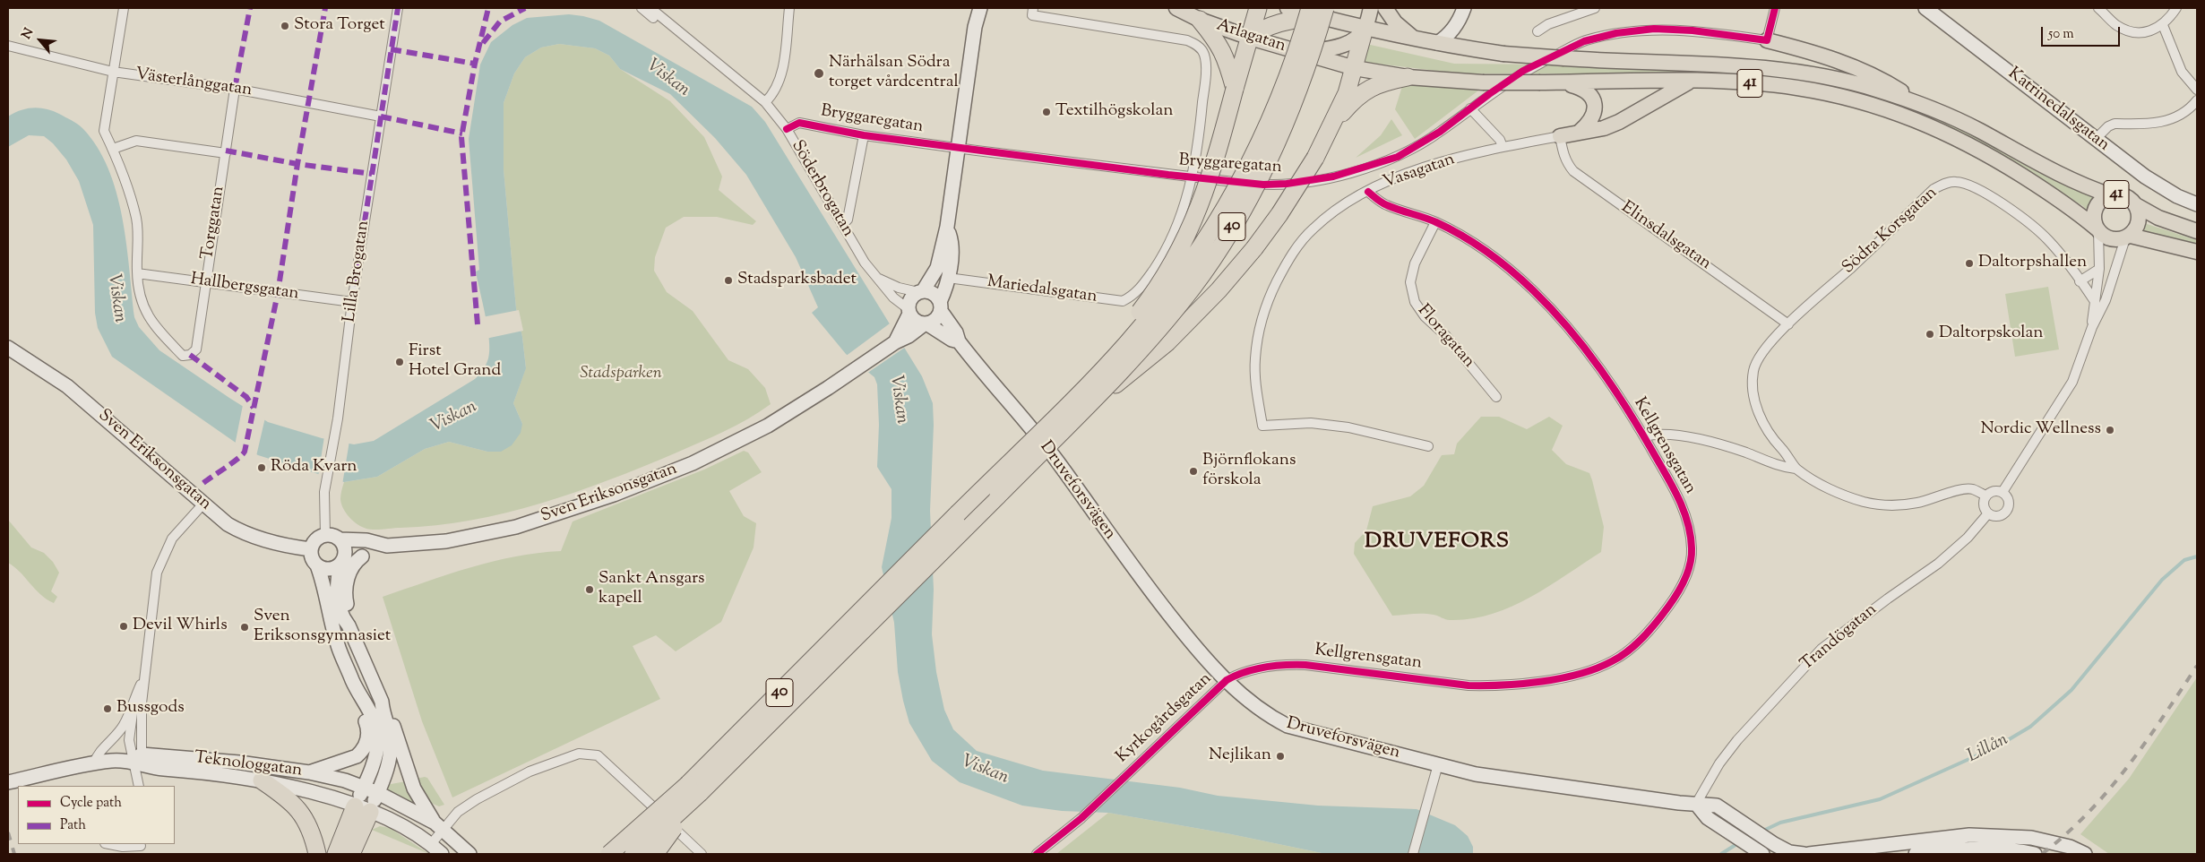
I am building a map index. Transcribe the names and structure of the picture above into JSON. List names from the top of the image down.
{
  "streets": {
    "highway": ["40"],
    "main road": ["Arlagatan", "41"],
    "street": [
      "Västerlånggatan",
      "Katrinedalsgatan",
      "Bryggaregatan",
      "Vasagatan",
      "Söderbrogatan",
      "Torggatan",
      "Södra Korsgatan",
      "Elinsdalsgatan",
      "Lilla Brogatan",
      "Hallbergsgatan",
      "Mariedalsgatan",
      "Floragatan",
      "Kellgrensgatan",
      "Sven Eriksonsgatan",
      "Druveforsvägen",
      "Trandögatan",
      "Kyrkogårdsgatan",
      "Teknologgatan"
    ]
  },
  "crossings": [
    ["Arlagatan", "41"],
    ["Västerlånggatan", "Torggatan"],
    ["Västerlånggatan", "Lilla Brogatan"],
    ["41", "40"],
    ["Bryggaregatan", "Söderbrogatan"],
    ["Bryggaregatan", "Mariedalsgatan"],
    ["Vasagatan", "Elinsdalsgatan"],
    ["Vasagatan", "Kellgrensgatan"],
    ["Söderbrogatan", "Druveforsvägen"],
    ["Torggatan", "Hallbergsgatan"],
    ["Södra Korsgatan", "Elinsdalsgatan"],
    ["Lilla Brogatan", "Hallbergsgatan"],
    ["Lilla Brogatan", "Sven Eriksonsgatan"],
    ["Floragatan", "Kellgrensgatan"],
    ["Kellgrensgatan", "Druveforsvägen"],
    ["Kellgrensgatan", "Kyrkogårdsgatan"],
    ["Druveforsvägen", "Trandögatan"],
    ["Druveforsvägen", "Kyrkogårdsgatan"]
  ],
  "districts": ["DRUVEFORS"],
  "water": ["Viskan", "Lillån"],
  "parks": ["Stadsparken"],
  "places": [
    "Stora Torget",
    "Närhälsan Södra torget vårdcentral",
    "Textilhögskolan",
    "Daltorpshallen",
    "Stadsparksbadet",
    "Daltorpskolan",
    "First Hotel Grand",
    "Nordic Wellness",
    "Röda Kvarn",
    "Björnflokans förskola",
    "Sankt Ansgars kapell",
    "Devil Whirls",
    "Sven Eriksonsgymnasiet",
    "Bussgods",
    "Nejlikan"
  ],
  "legend": ["Cycle path", "Path"],
  "scale_bar": "50 m",
  "north": "top left"
}
